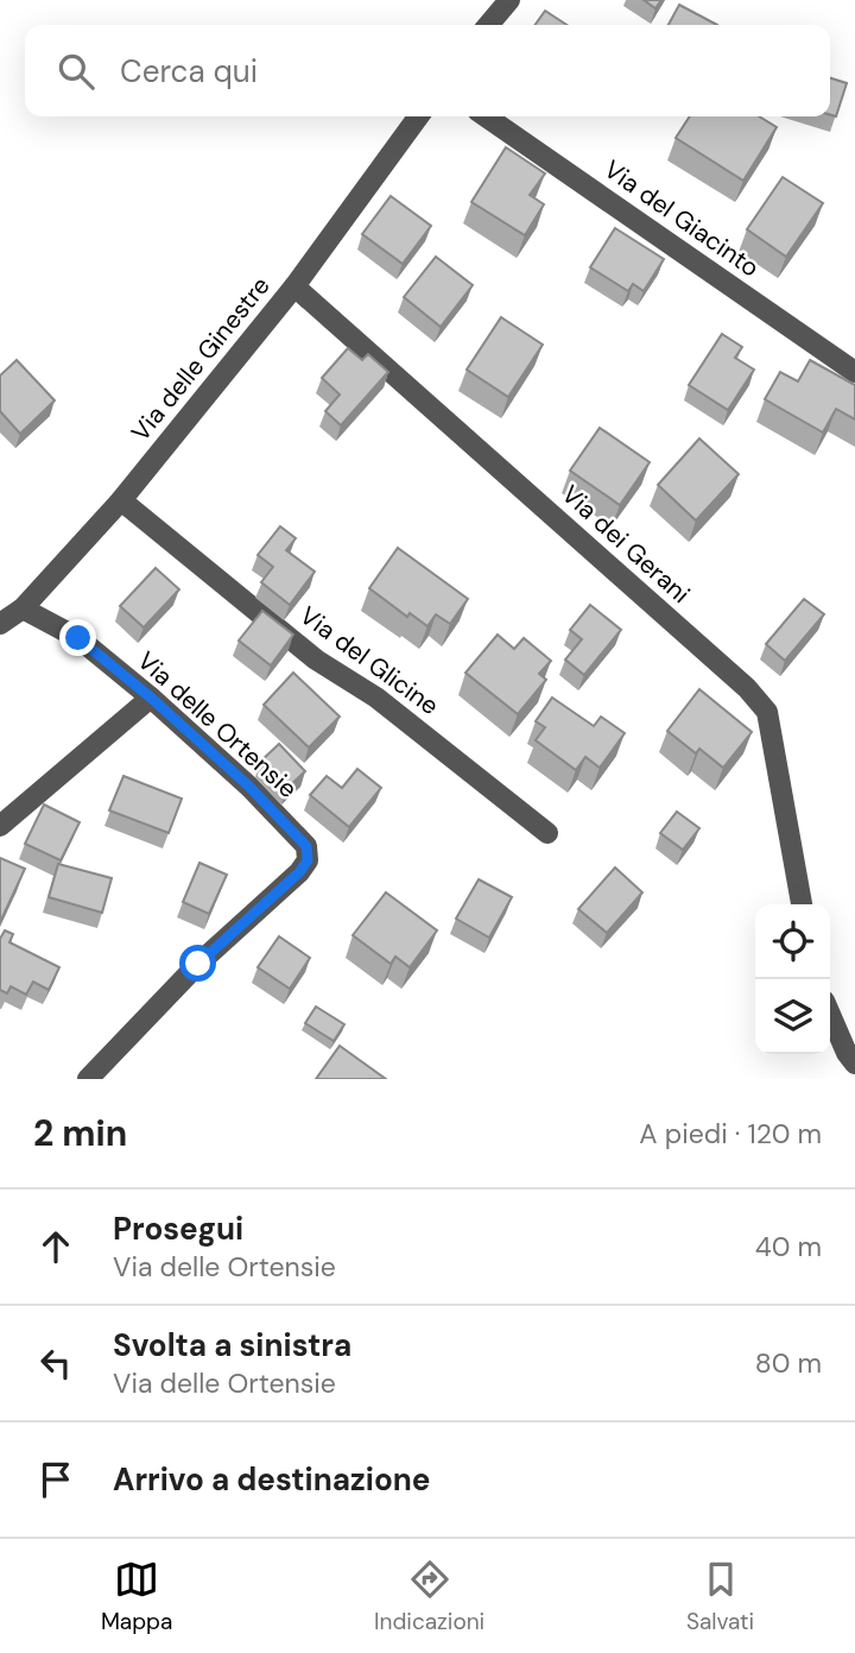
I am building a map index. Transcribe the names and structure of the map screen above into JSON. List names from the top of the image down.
{
  "streets": {
    "street": [
      "Via del Giacinto",
      "Via delle Ginestre",
      "Via dei Gerani",
      "Via del Glicine",
      "Via delle Ortensie"
    ]
  },
  "crossings": [
    ["Via delle Ginestre", "Via dei Gerani"],
    ["Via delle Ginestre", "Via del Glicine"],
    ["Via delle Ginestre", "Via delle Ortensie"]
  ],
  "page": {
    "search": "Cerca qui",
    "heading": ["2 min", "A piedi · 120 m"],
    "list": [
      ["Prosegui", "Via delle Ortensie", "40 m"],
      ["Svolta a sinistra", "Via delle Ortensie", "80 m"],
      "Arrivo a destinazione"
    ],
    "nav": ["Mappa", "Indicazioni", "Salvati"]
  }
}
